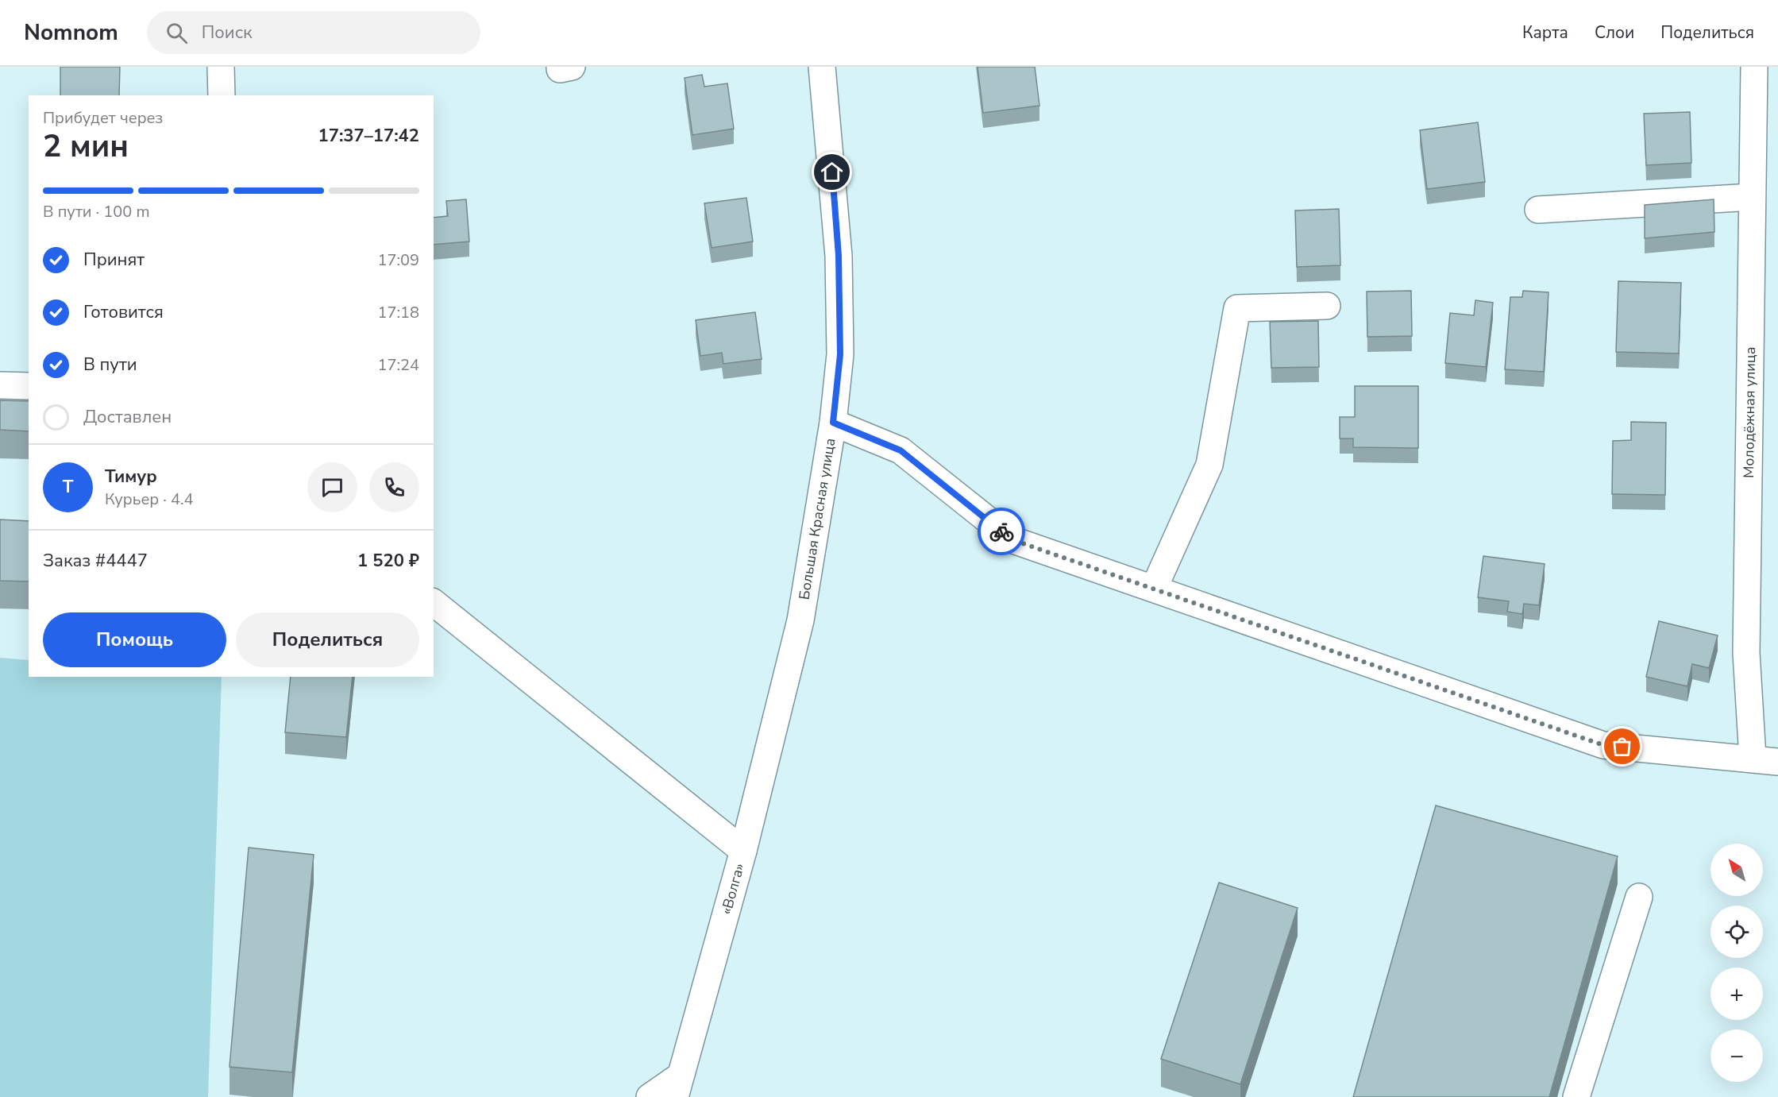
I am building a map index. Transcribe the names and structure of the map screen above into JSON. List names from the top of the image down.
{
  "streets": {
    "street": ["Молодёжная улица", "Большая Красная улица", "«Волга»"]
  },
  "crossings": [
    ["Большая Красная улица", "«Волга»"]
  ],
  "north": "top left",
  "page": {
    "header": "Nomnom",
    "search": "Поиск",
    "nav": ["Карта", "Слои", "Поделиться"],
    "heading": ["2 мин", "Прибудет через", "17:37–17:42"],
    "panel": [
      "Тимур",
      "Курьер · 4.4",
      "Заказ #4447",
      "1 520 ₽"
    ],
    "bar": "В пути · 100 m",
    "list": [
      ["Принят", "17:09"],
      ["Готовится", "17:18"],
      ["В пути", "17:24"],
      "Доставлен"
    ],
    "round": "Т",
    "buttons": ["Помощь", "Поделиться"],
    "map_buttons": ["+", "−"]
  }
}
